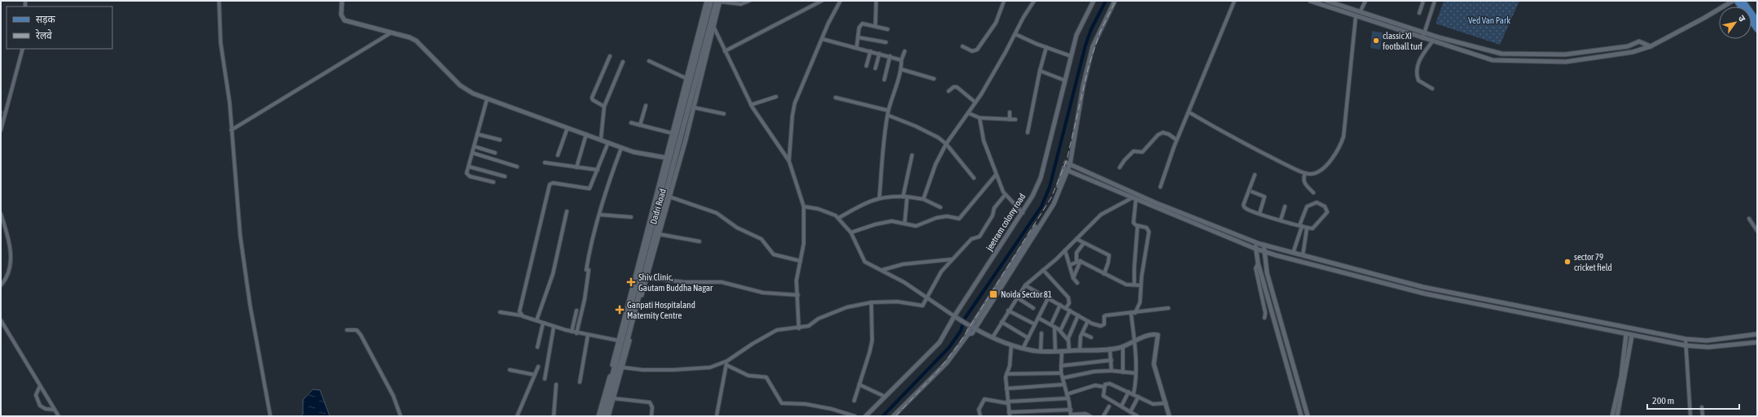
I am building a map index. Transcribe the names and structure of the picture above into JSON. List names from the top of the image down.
{
  "streets": {
    "street": ["Dadri Road", "jeetram colony road"]
  },
  "parks": ["Ved Van Park"],
  "places": {
    "other": ["classic XI football turf", "sector 79 cricket field"],
    "health": ["Shiv Clinic, Gautam Buddha Nagar", "Ganpati Hospitaland Maternity Centre"],
    "transit": ["Noida Sector 81"]
  },
  "legend": ["सड़क", "रेलवे"],
  "scale_bar": "200 m",
  "north": "top right"
}
